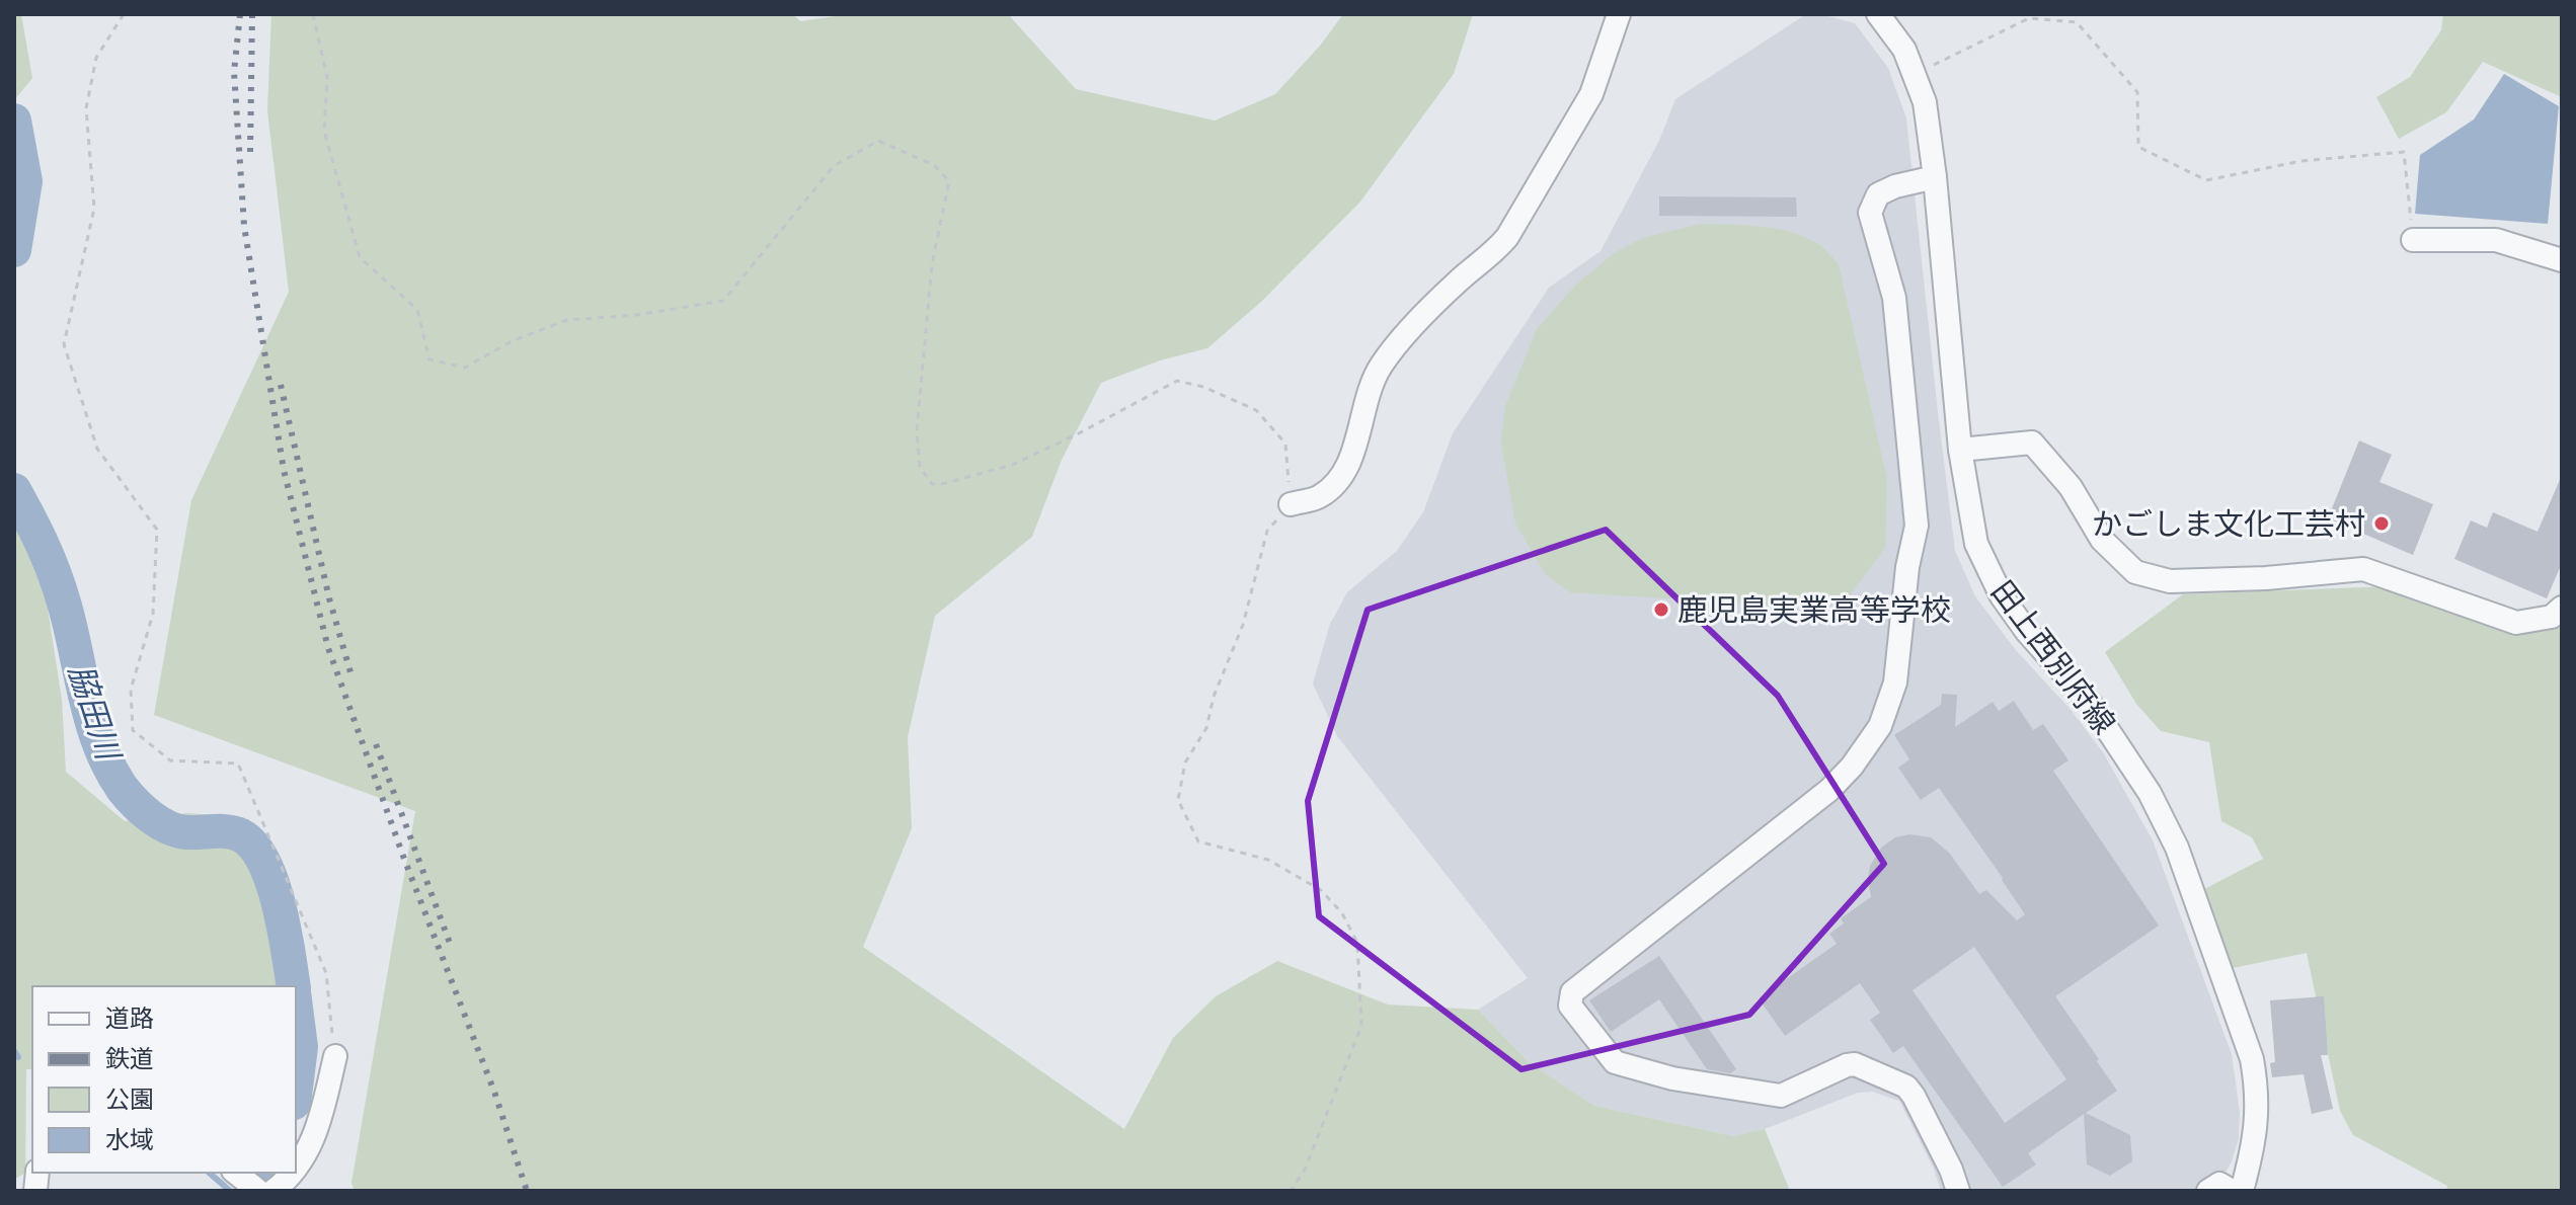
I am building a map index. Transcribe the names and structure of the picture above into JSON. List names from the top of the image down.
{
  "streets": {
    "street": ["田上西別府線"]
  },
  "water": ["脇田川"],
  "places": ["かごしま文化工芸村", "鹿児島実業高等学校"],
  "legend": [
    "道路",
    "鉄道",
    "公園",
    "水域"
  ]
}
